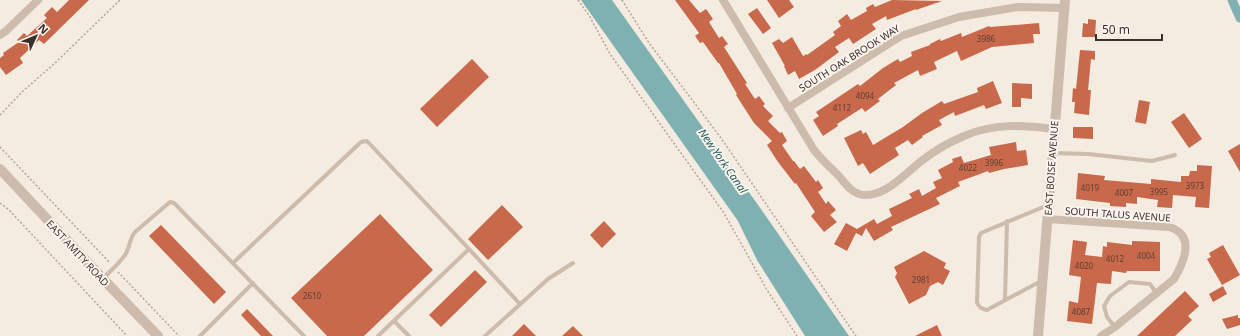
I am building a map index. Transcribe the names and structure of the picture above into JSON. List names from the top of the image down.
{
  "streets": {
    "street": [
      "SOUTH OAK BROOK WAY",
      "EAST BOISE AVENUE",
      "SOUTH TALUS AVENUE",
      "EAST AMITY ROAD"
    ]
  },
  "crossings": [
    ["SOUTH OAK BROOK WAY", "EAST BOISE AVENUE"],
    ["EAST BOISE AVENUE", "SOUTH TALUS AVENUE"]
  ],
  "water": ["New York Canal"],
  "house_numbers": [
    "3986",
    "4094",
    "4112",
    "3996",
    "4022",
    "3973",
    "4019",
    "3995",
    "4007",
    "4004",
    "4012",
    "4020",
    "2981",
    "2610",
    "4087"
  ],
  "scale_bar": "50 m",
  "north": "top right"
}
